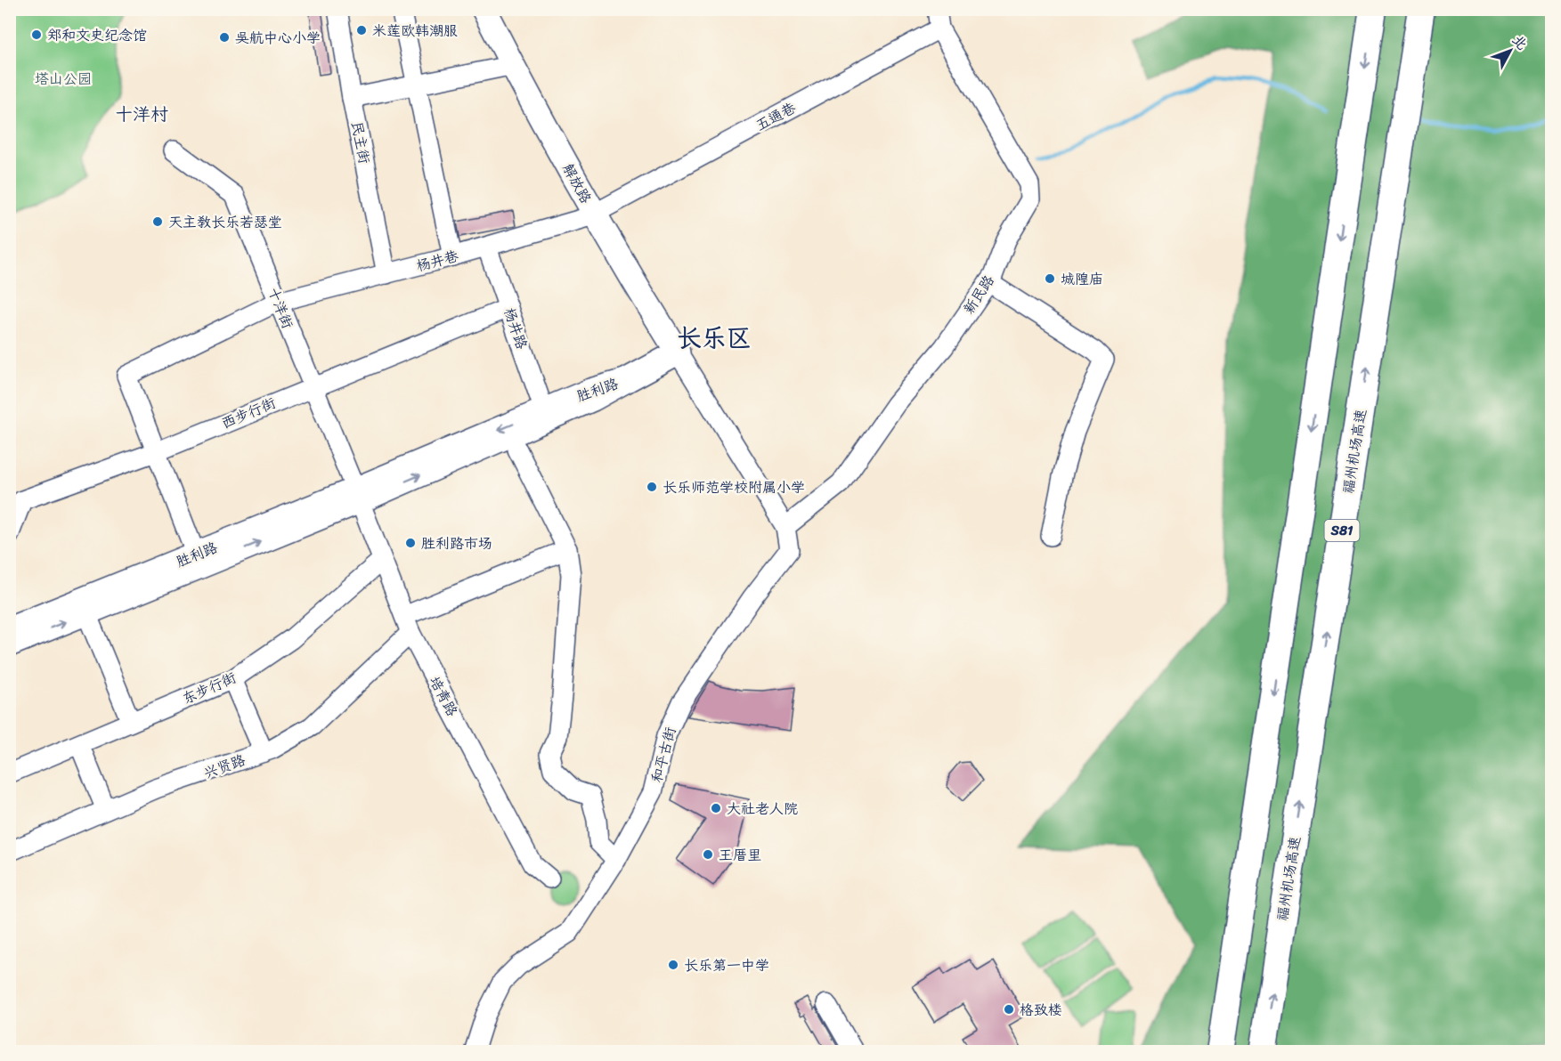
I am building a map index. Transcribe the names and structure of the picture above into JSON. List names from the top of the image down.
{
  "streets": {
    "highway": ["福州机场高速", "S81"],
    "main road": ["解放路", "胜利路"],
    "street": [
      "五通巷",
      "民主街",
      "杨井巷",
      "新民路",
      "十洋街",
      "杨井路",
      "西步行街",
      "东步行街",
      "培青路",
      "和平古街",
      "兴贤路"
    ]
  },
  "crossings": [
    ["五通巷", "解放路"],
    ["五通巷", "杨井巷"],
    ["五通巷", "新民路"],
    ["民主街", "杨井巷"],
    ["解放路", "杨井巷"],
    ["杨井巷", "十洋街"],
    ["杨井巷", "杨井路"],
    ["杨井巷", "西步行街"],
    ["新民路", "和平古街"],
    ["十洋街", "胜利路"],
    ["十洋街", "西步行街"],
    ["十洋街", "培青路"],
    ["杨井路", "胜利路"],
    ["杨井路", "西步行街"],
    ["胜利路", "培青路"],
    ["东步行街", "培青路"],
    ["培青路", "兴贤路"]
  ],
  "districts": ["十洋村", "长乐区"],
  "parks": ["塔山公园"],
  "places": [
    "米莲欧韩潮服",
    "郑和文史纪念馆",
    "吴航中心小学",
    "天主教长乐若瑟堂",
    "城隍庙",
    "长乐师范学校附属小学",
    "胜利路市场",
    "大社老人院",
    "王厝里",
    "长乐第一中学",
    "格致楼"
  ],
  "north": "top right"
}
